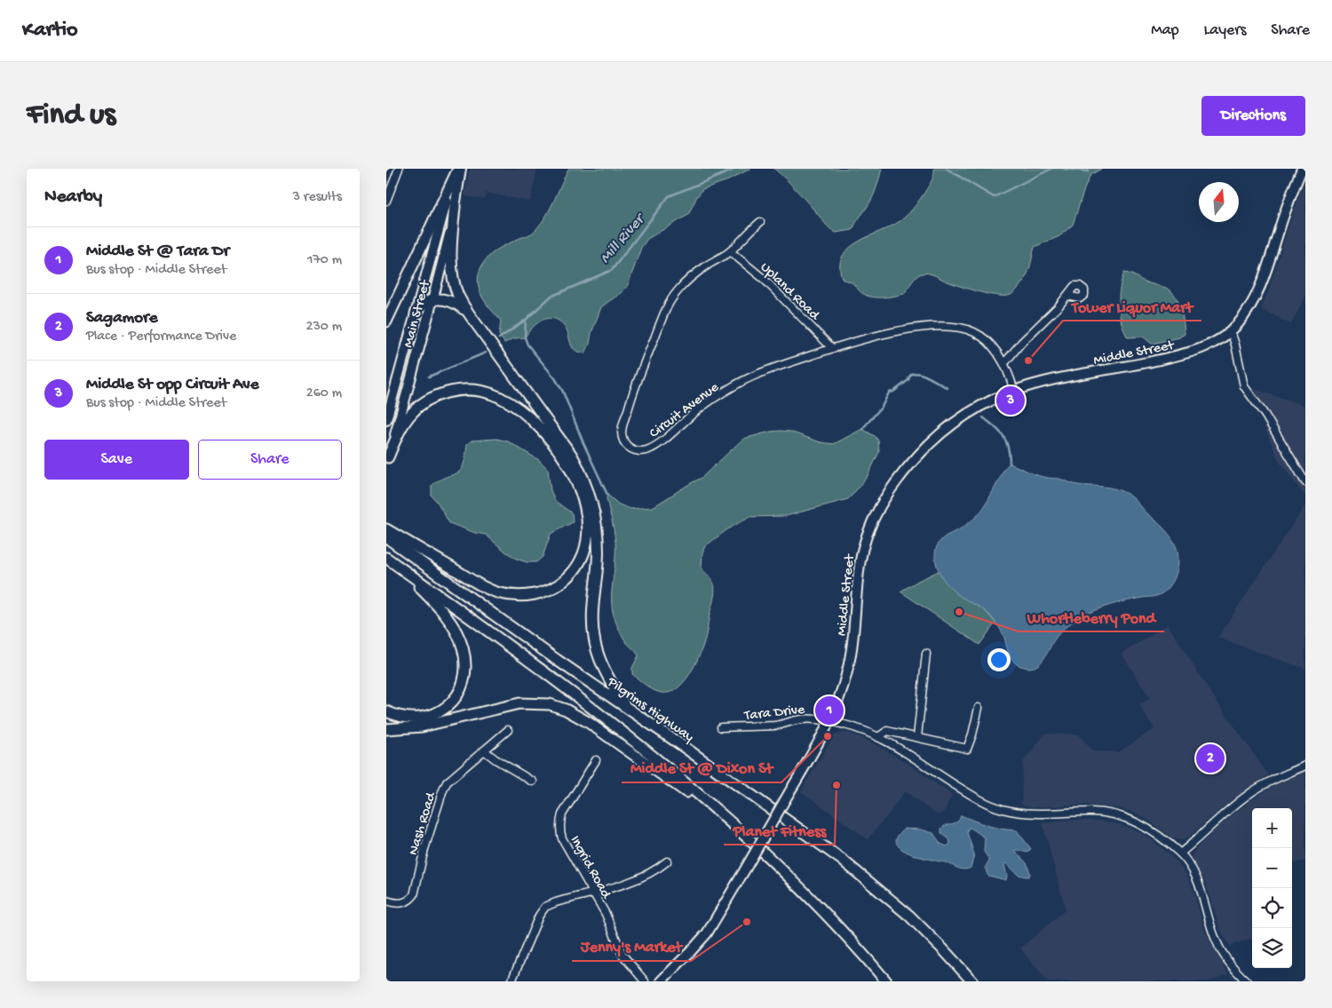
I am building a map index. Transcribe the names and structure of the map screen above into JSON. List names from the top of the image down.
{
  "streets": {
    "highway": ["Pilgrims Highway"],
    "main road": ["Main Street", "Middle Street"],
    "street": [
      "Upland Road",
      "Circuit Avenue",
      "Tara Drive",
      "Nash Road",
      "Ingrid Road"
    ]
  },
  "crossings": [
    ["Upland Road", "Circuit Avenue"],
    ["Middle Street", "Circuit Avenue"],
    ["Middle Street", "Tara Drive"]
  ],
  "water": ["Mill River"],
  "places": [
    "Tower Liquor Mart",
    "Whortleberry Pond",
    "Middle St @ Dixon St",
    "Planet Fitness",
    "Jenny's Market"
  ],
  "north": "top",
  "page": {
    "header": "Kartio",
    "nav": ["Map", "Layers", "Share"],
    "buttons": [
      "Directions",
      ["Save", "Share"]
    ],
    "title": "Find us",
    "heading": ["Nearby", "3 results"],
    "list": [
      {
        "mark": "1",
        "name": "Middle St @ Tara Dr",
        "note": "Bus stop · Middle Street",
        "value": "170 m"
      },
      {
        "mark": "2",
        "name": "Sagamore",
        "note": "Place · Performance Drive",
        "value": "230 m"
      },
      {
        "mark": "3",
        "name": "Middle St opp Circuit Ave",
        "note": "Bus stop · Middle Street",
        "value": "260 m"
      }
    ],
    "pins": ["3", "1", "2"],
    "map_buttons": ["+", "−"]
  }
}
